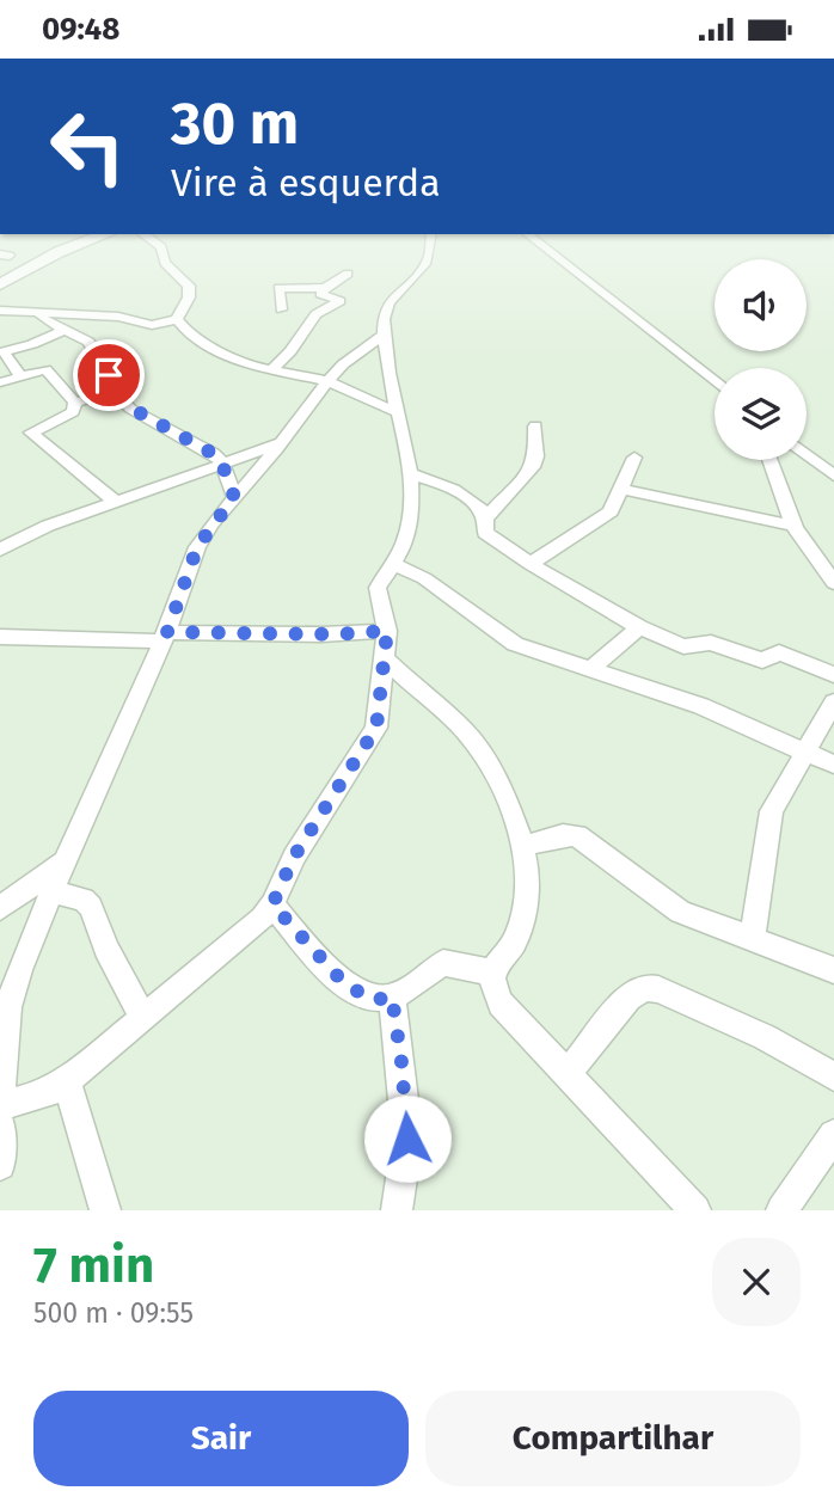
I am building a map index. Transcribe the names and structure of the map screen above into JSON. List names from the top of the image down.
{
  "page": {
    "status": "09:48",
    "turn": ["30 m", "Vire à esquerda"],
    "heading": ["7 min", "500 m · 09:55"],
    "buttons": ["Sair", "Compartilhar"]
  }
}
